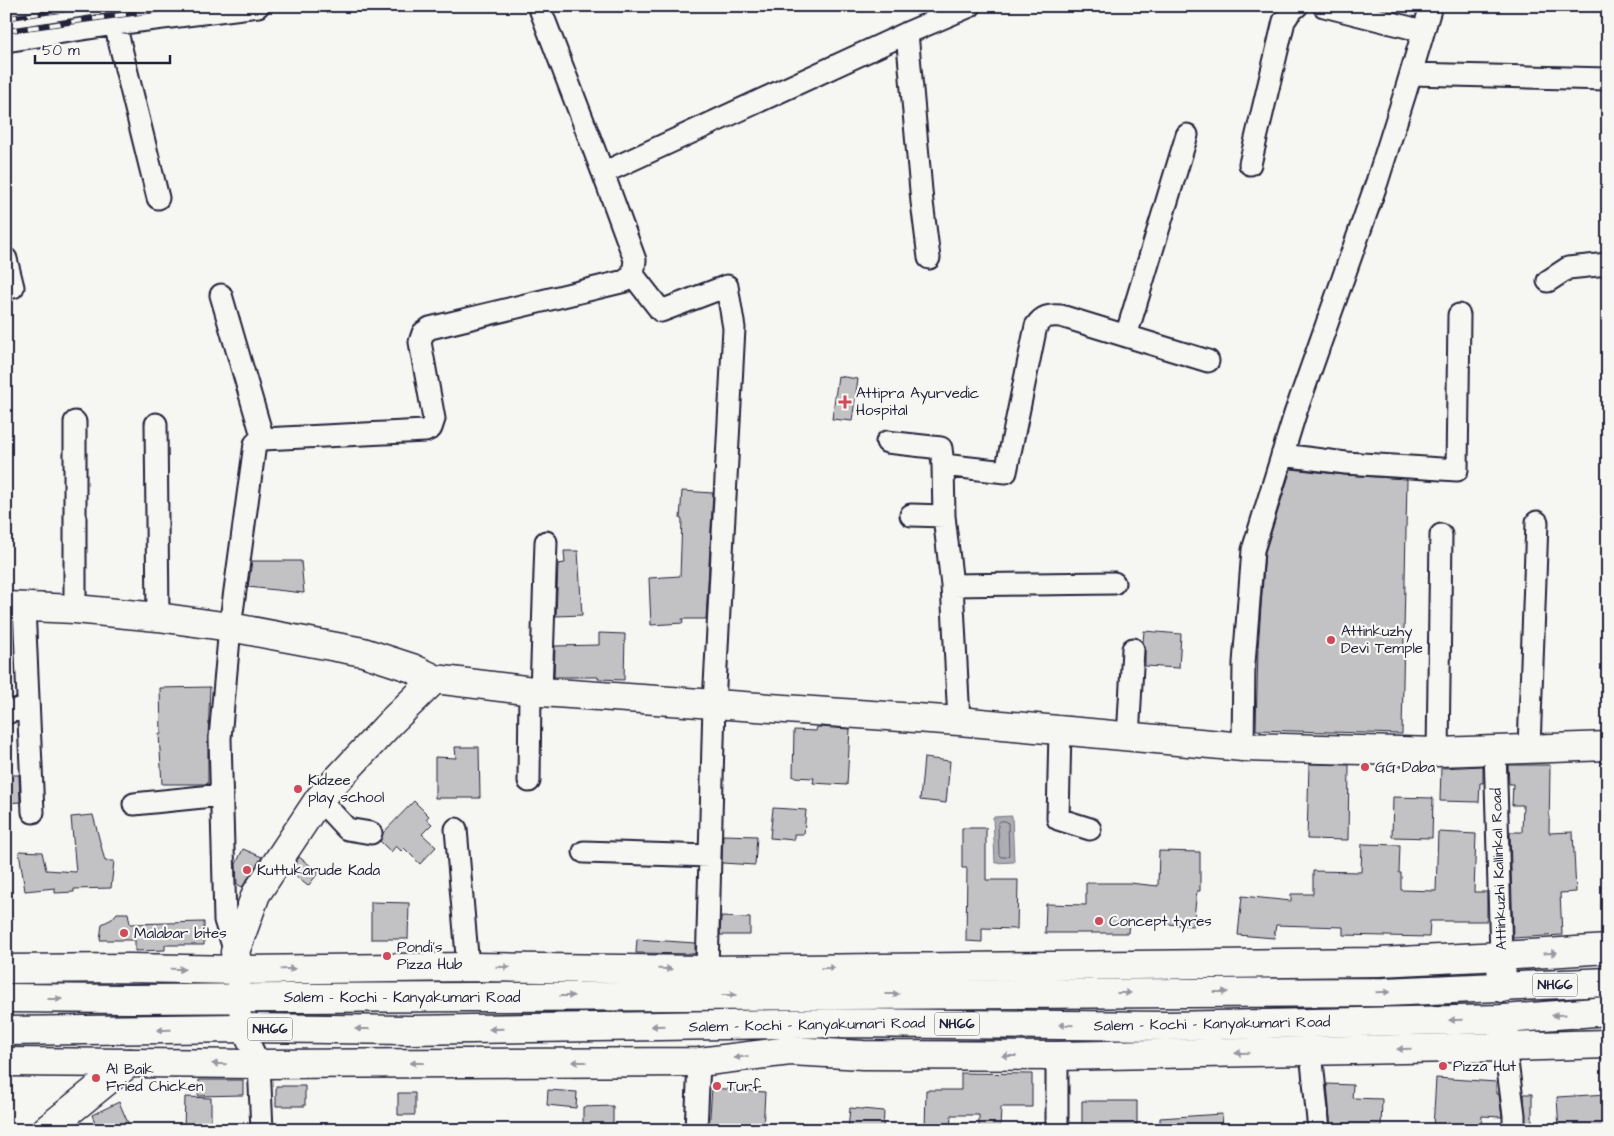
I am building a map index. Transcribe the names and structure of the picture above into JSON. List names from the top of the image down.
{
  "streets": {
    "main road": ["Attinkuzhi Kallinkal Road", "NH66", "Salem - Kochi - Kanyakumari Road"]
  },
  "crossings": [
    ["Attinkuzhi Kallinkal Road", "Salem - Kochi - Kanyakumari Road"]
  ],
  "places": {
    "health": ["Attipra Ayurvedic Hospital"],
    "other": [
      "Attinkuzhy Devi Temple",
      "GG Daba",
      "Kidzee play school",
      "Kuttukarude Kada",
      "Concept tyres",
      "Malabar bites",
      "Pondi's Pizza Hub",
      "Pizza Hut",
      "Al Baik Fried Chicken",
      "Turf"
    ]
  },
  "scale_bar": "50 m"
}
